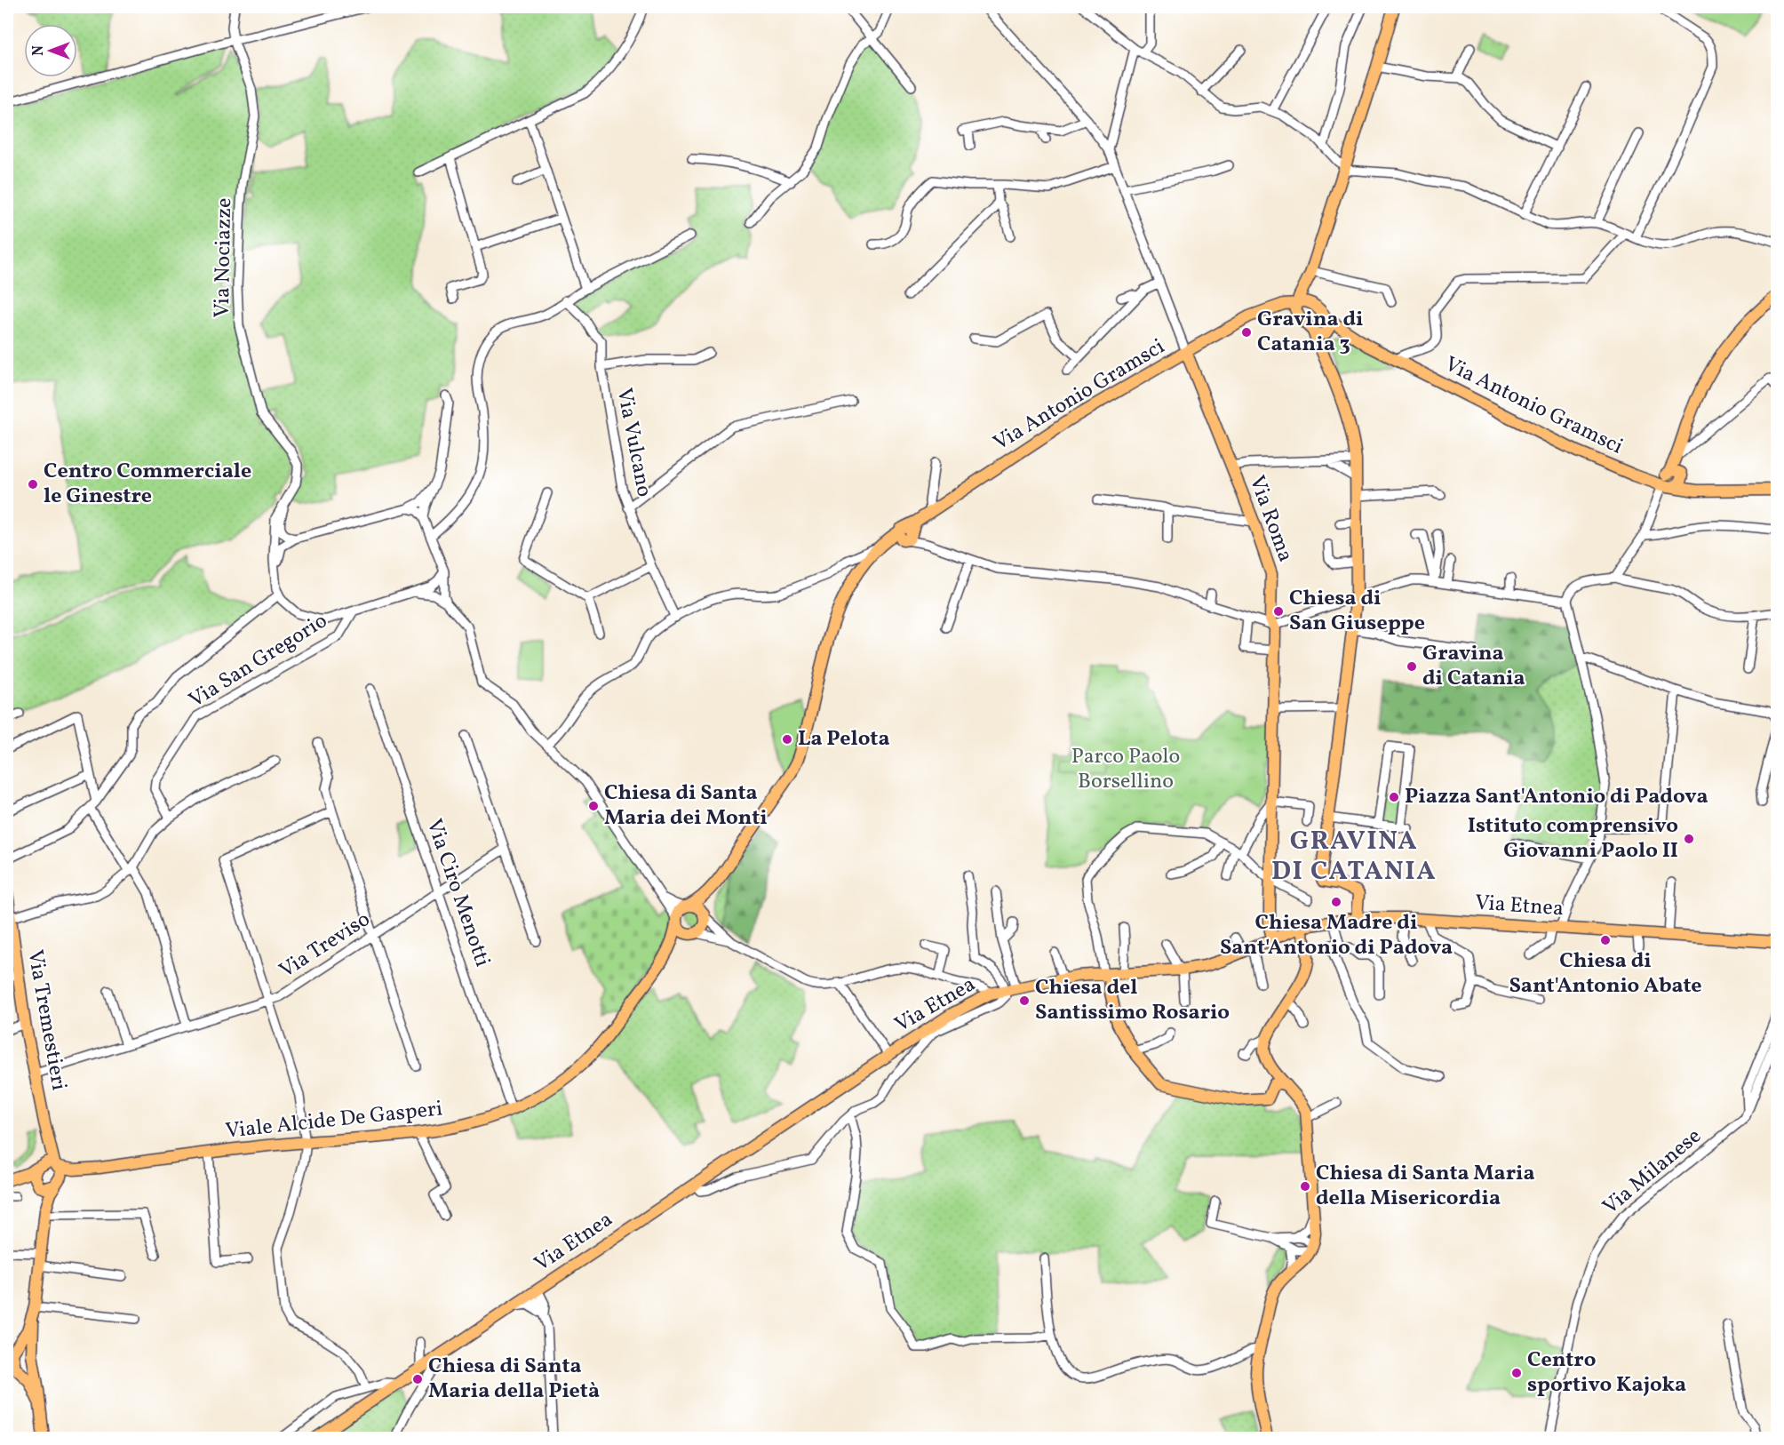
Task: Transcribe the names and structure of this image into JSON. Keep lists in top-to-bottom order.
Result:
{
  "streets": {
    "main road": [
      "Via Antonio Gramsci",
      "Via Roma",
      "Via Etnea",
      "Via Tremestieri",
      "Viale Alcide De Gasperi"
    ],
    "street": [
      "Via Nociazze",
      "Via Vulcano",
      "Via San Gregorio",
      "Via Ciro Menotti",
      "Via Treviso",
      "Via Milanese"
    ]
  },
  "crossings": [
    ["Via Antonio Gramsci", "Via Roma"],
    ["Via Roma", "Via Etnea"],
    ["Via Ciro Menotti", "Via Treviso"],
    ["Via Ciro Menotti", "Viale Alcide De Gasperi"],
    ["Via Treviso", "Via Tremestieri"]
  ],
  "districts": ["GRAVINA DI CATANIA"],
  "parks": ["Parco Paolo Borsellino"],
  "places": [
    "Gravina di Catania 3",
    "Centro Commerciale le Ginestre",
    "Chiesa di San Giuseppe",
    "Gravina di Catania",
    "La Pelota",
    "Piazza Sant'Antonio di Padova",
    "Chiesa di Santa Maria dei Monti",
    "Istituto comprensivo Giovanni Paolo II",
    "Chiesa Madre di Sant'Antonio di Padova",
    "Chiesa di Sant'Antonio Abate",
    "Chiesa del Santissimo Rosario",
    "Chiesa di Santa Maria della Misericordia",
    "Centro sportivo Kajoka",
    "Chiesa di Santa Maria della Pietà"
  ],
  "north": "left"
}
